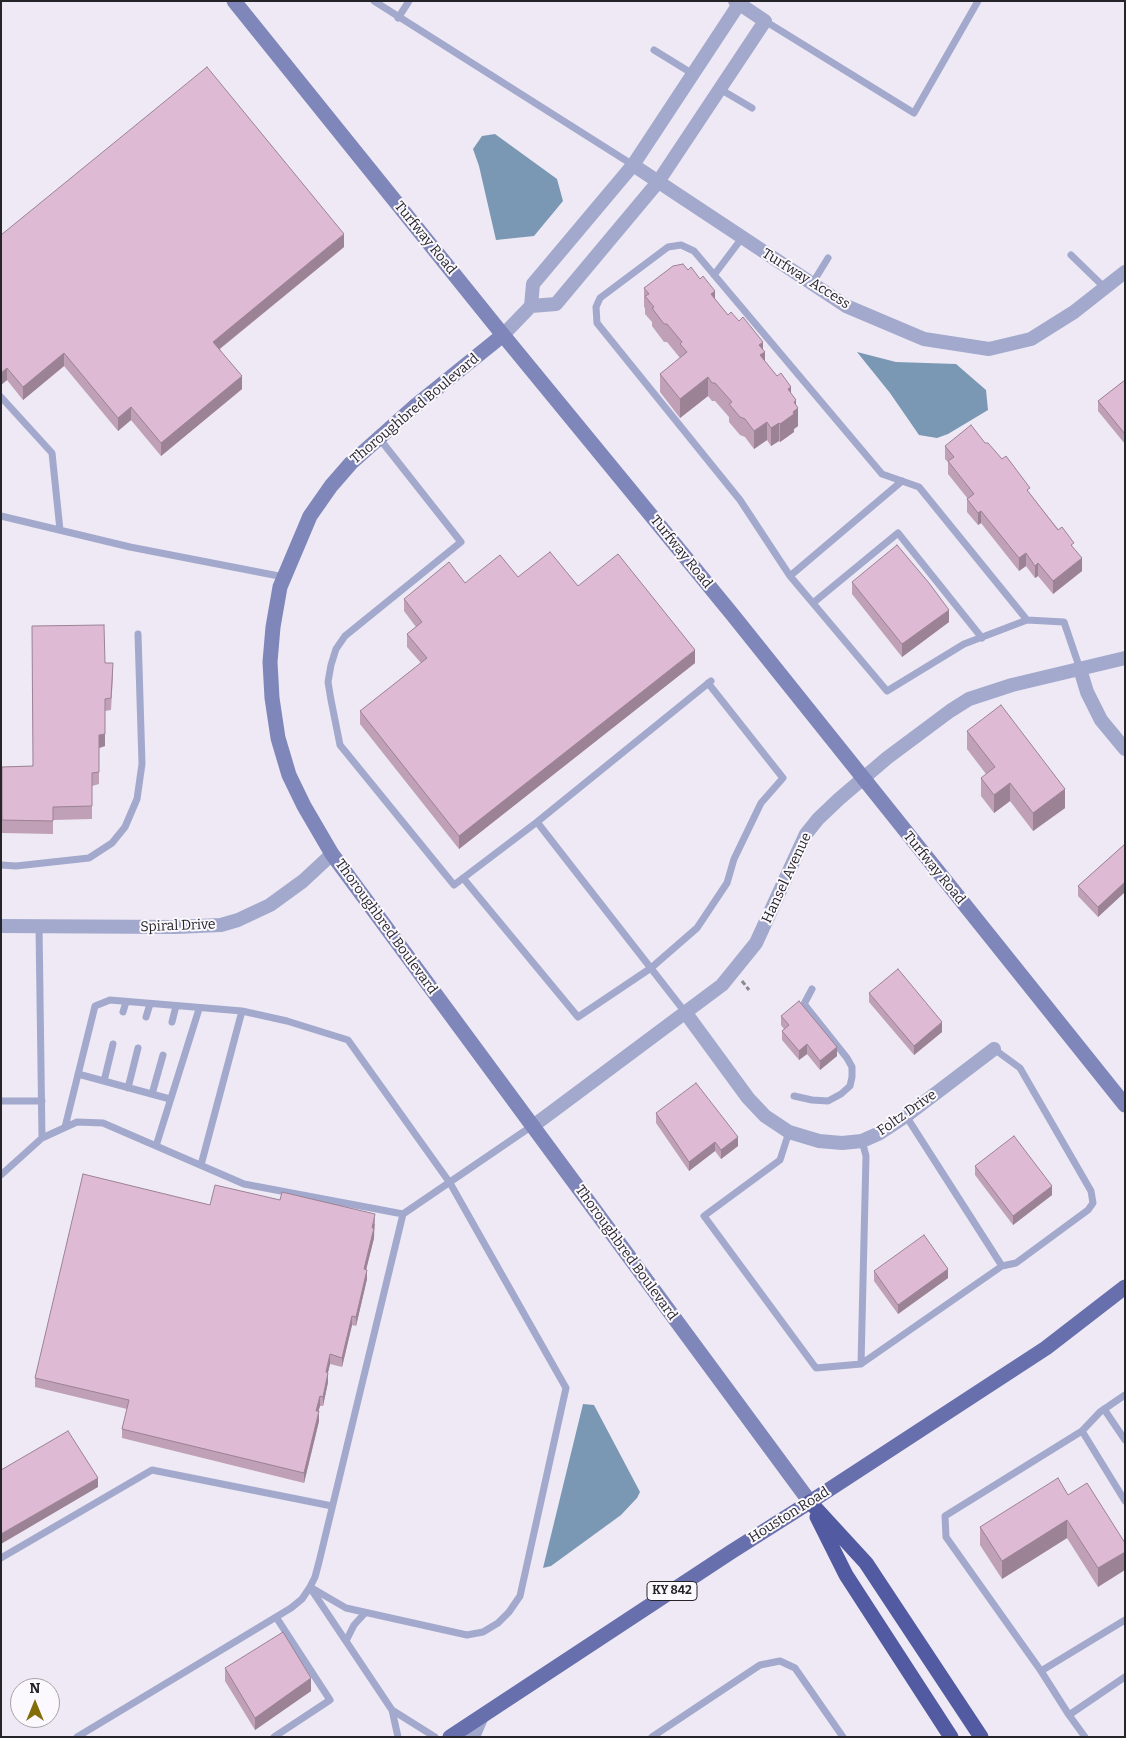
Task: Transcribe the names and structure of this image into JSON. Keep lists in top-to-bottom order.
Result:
{
  "streets": {
    "main road": [
      "Turfway Road",
      "Thoroughbred Boulevard",
      "Houston Road",
      "KY 842"
    ],
    "street": [
      "Turfway Access",
      "Hansel Avenue",
      "Spiral Drive",
      "Foltz Drive"
    ]
  },
  "crossings": [
    ["Turfway Road", "Thoroughbred Boulevard"],
    ["Turfway Road", "Hansel Avenue"],
    ["Thoroughbred Boulevard", "Hansel Avenue"],
    ["Thoroughbred Boulevard", "Spiral Drive"],
    ["Thoroughbred Boulevard", "Houston Road"],
    ["Hansel Avenue", "Foltz Drive"]
  ],
  "north": "top"
}
